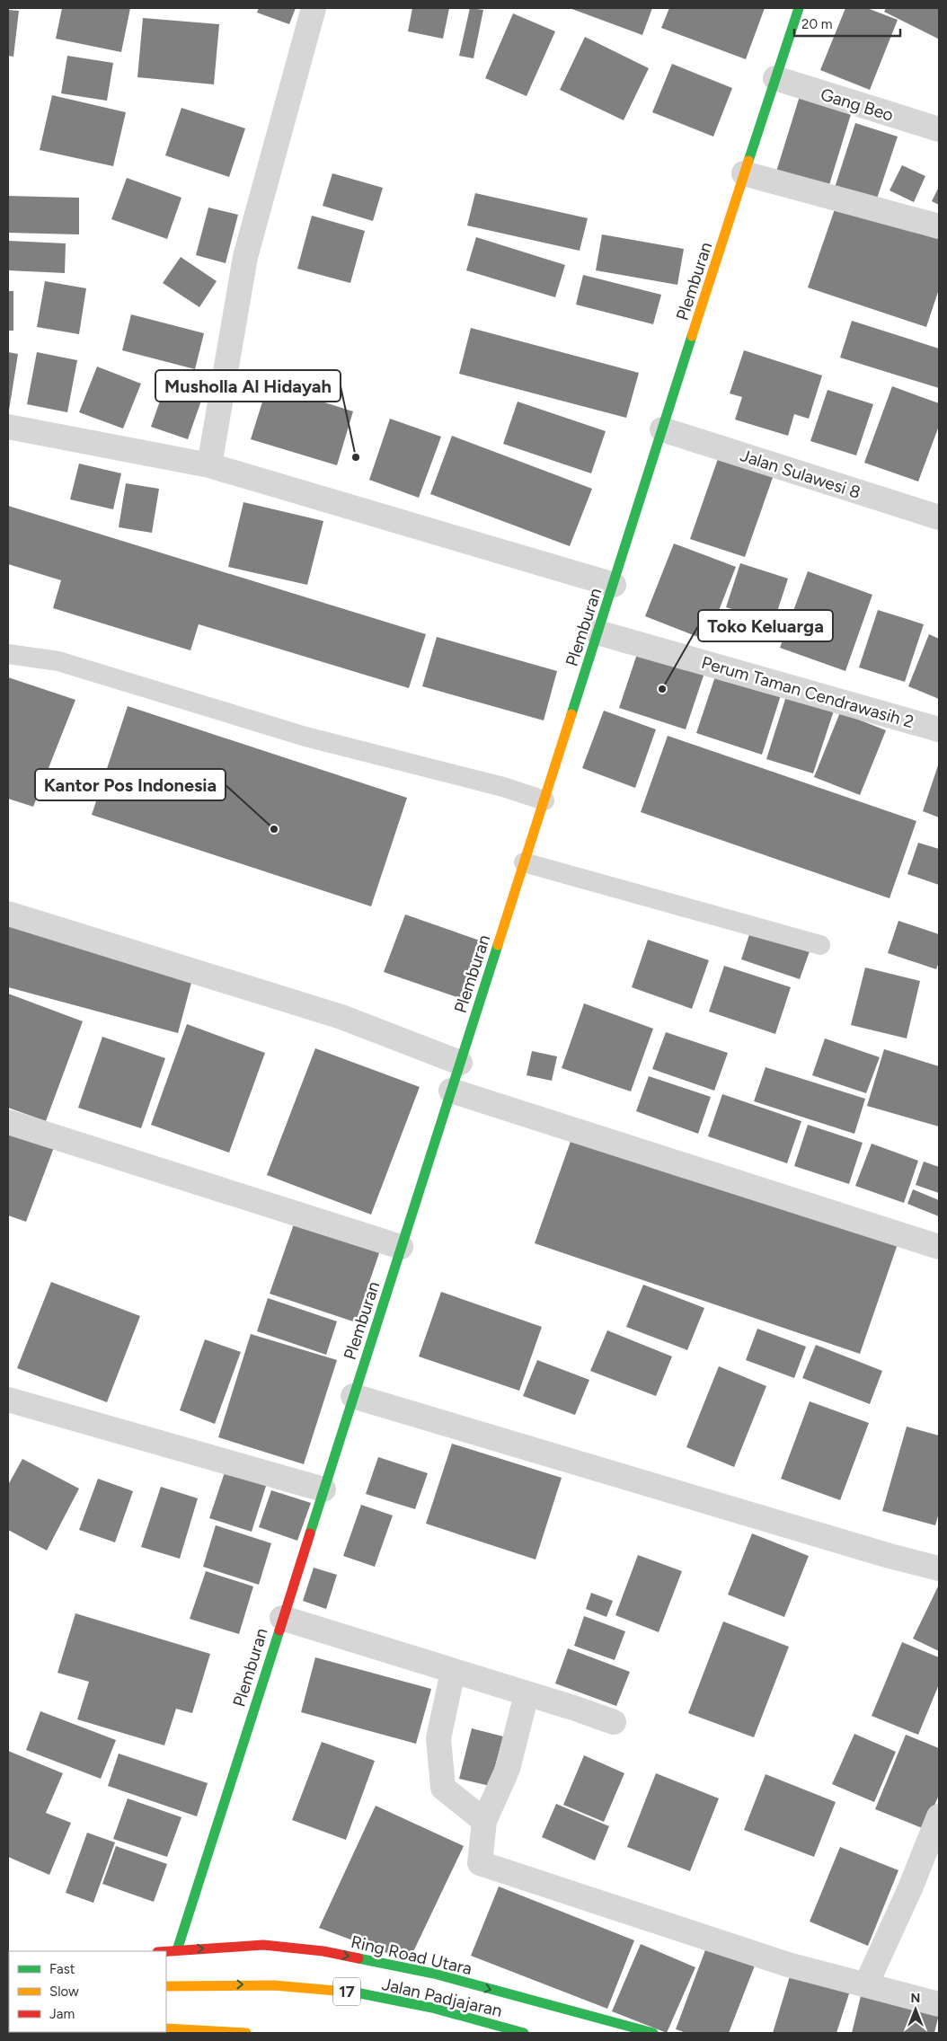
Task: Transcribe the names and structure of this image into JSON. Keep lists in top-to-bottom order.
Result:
{
  "streets": {
    "main road": [
      "Plemburan",
      "Ring Road Utara",
      "17",
      "Jalan Padjajaran"
    ],
    "street": ["Gang Beo", "Jalan Sulawesi 8", "Perum Taman Cendrawasih 2"]
  },
  "crossings": [
    ["Gang Beo", "Plemburan"],
    ["Plemburan", "Jalan Sulawesi 8"],
    ["Plemburan", "Perum Taman Cendrawasih 2"],
    ["Plemburan", "Ring Road Utara"]
  ],
  "one_way": ["Ring Road Utara", "Jalan Padjajaran"],
  "places": ["Musholla Al Hidayah", "Toko Keluarga", "Kantor Pos Indonesia"],
  "legend": ["Fast", "Slow", "Jam"],
  "scale_bar": "20 m",
  "north": "top"
}
